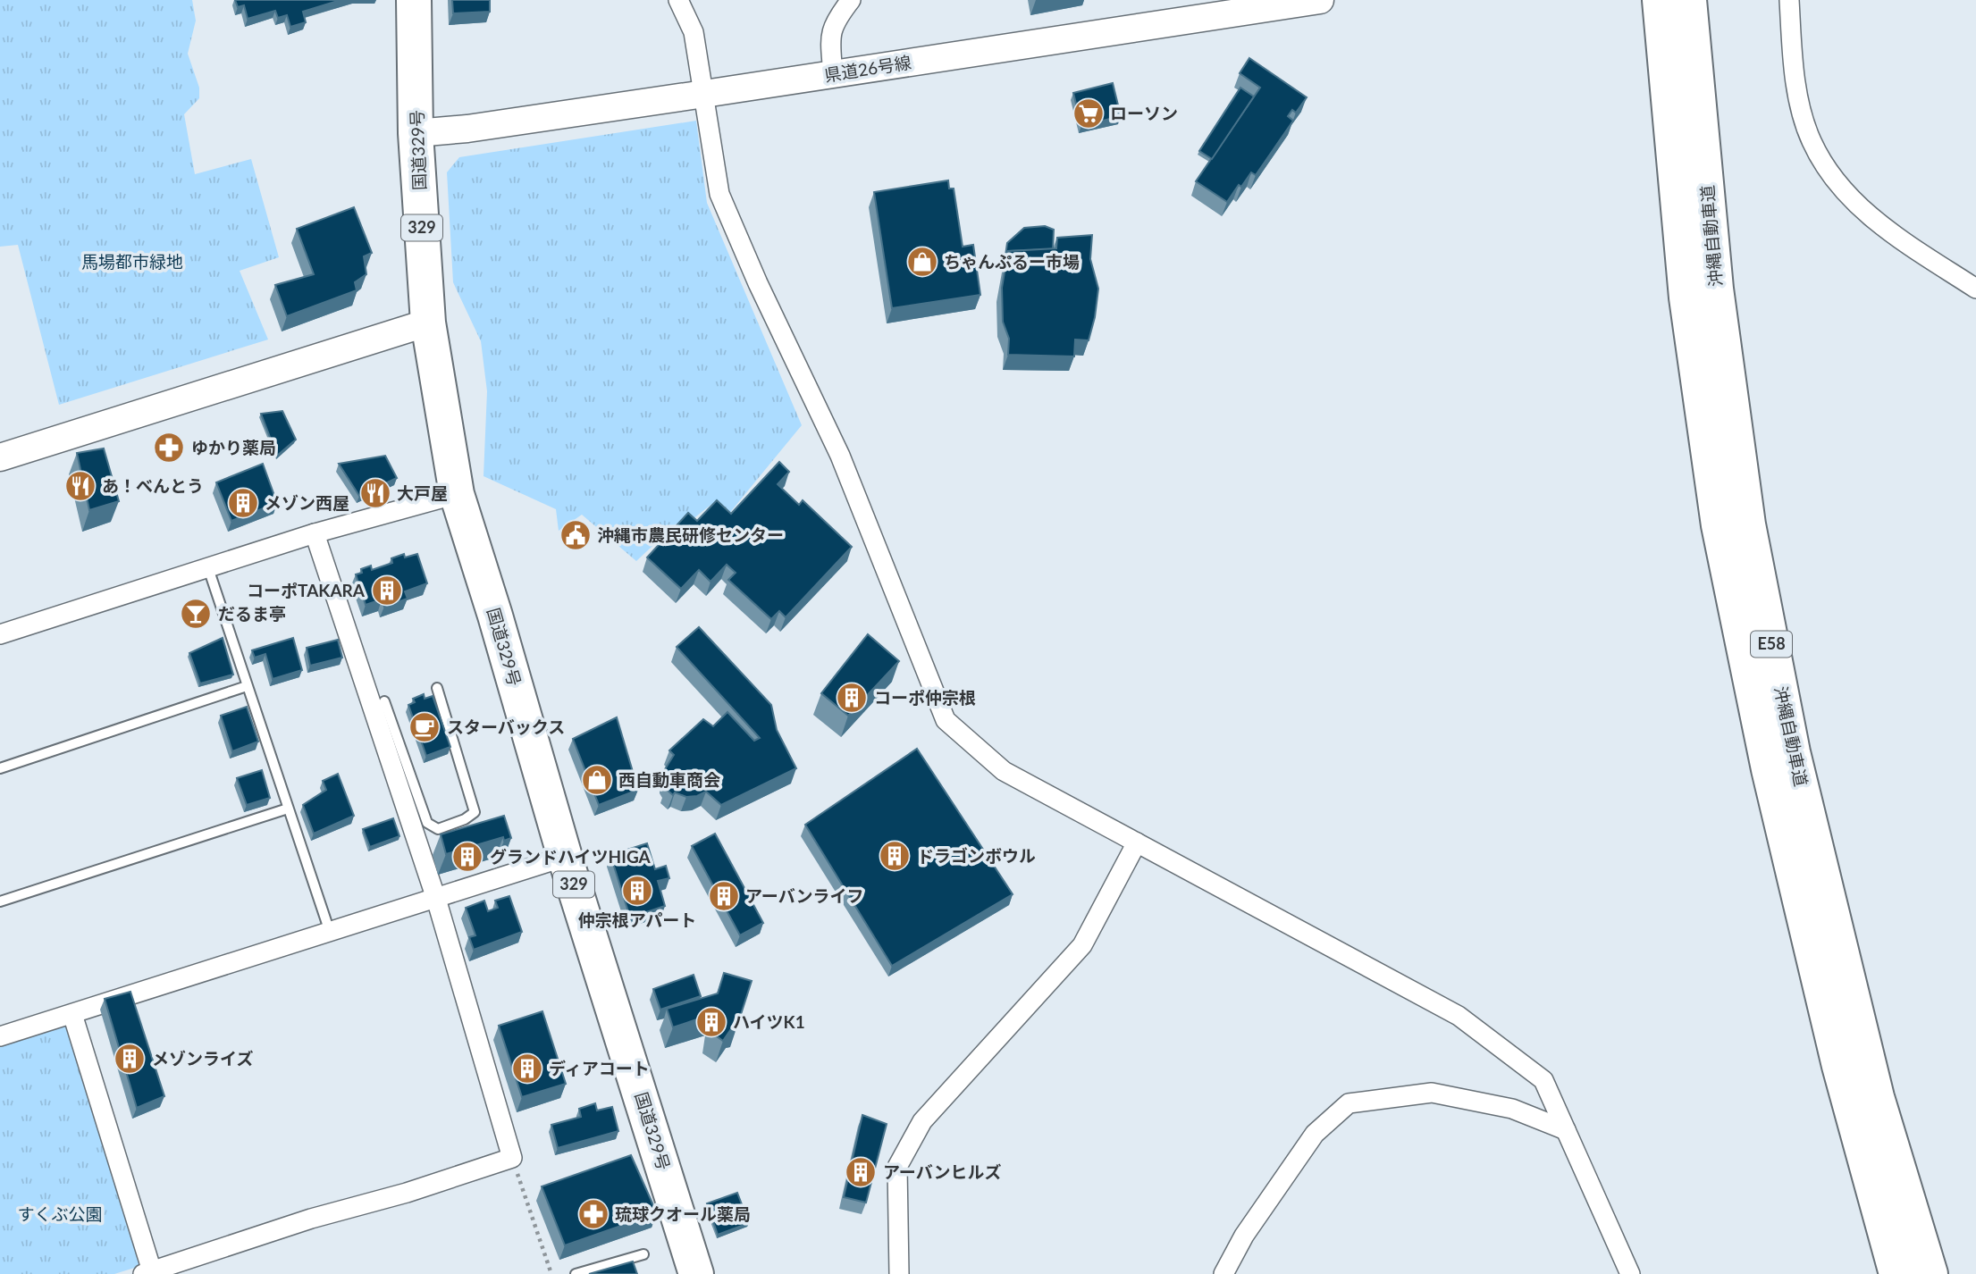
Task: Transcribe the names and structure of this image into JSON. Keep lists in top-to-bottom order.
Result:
{
  "streets": {
    "highway": [
      "国道329号",
      "329",
      "沖縄自動車道",
      "E58"
    ],
    "main road": ["県道26号線"]
  },
  "crossings": [
    ["県道26号線", "国道329号"]
  ],
  "parks": ["馬場都市緑地", "すくぶ公園"],
  "places": {
    "supermarket": ["ローソン"],
    "shop": ["ちゃんぷるー市場", "西自動車商会"],
    "pharmacy": ["ゆかり薬局", "琉球クオール薬局"],
    "restaurant": ["あ！べんとう", "大戸屋"],
    "building": [
      "メゾン西屋",
      "コーポTAKARA",
      "コーポ仲宗根",
      "ドラゴンボウル",
      "グランドハイツHIGA",
      "仲宗根アパート",
      "アーバンライフ",
      "ハイツK1",
      "メゾンライズ",
      "ディアコート",
      "アーバンヒルズ"
    ],
    "public building": ["沖縄市農民研修センター"],
    "bar": ["だるま亭"],
    "cafe": ["スターバックス"]
  }
}
